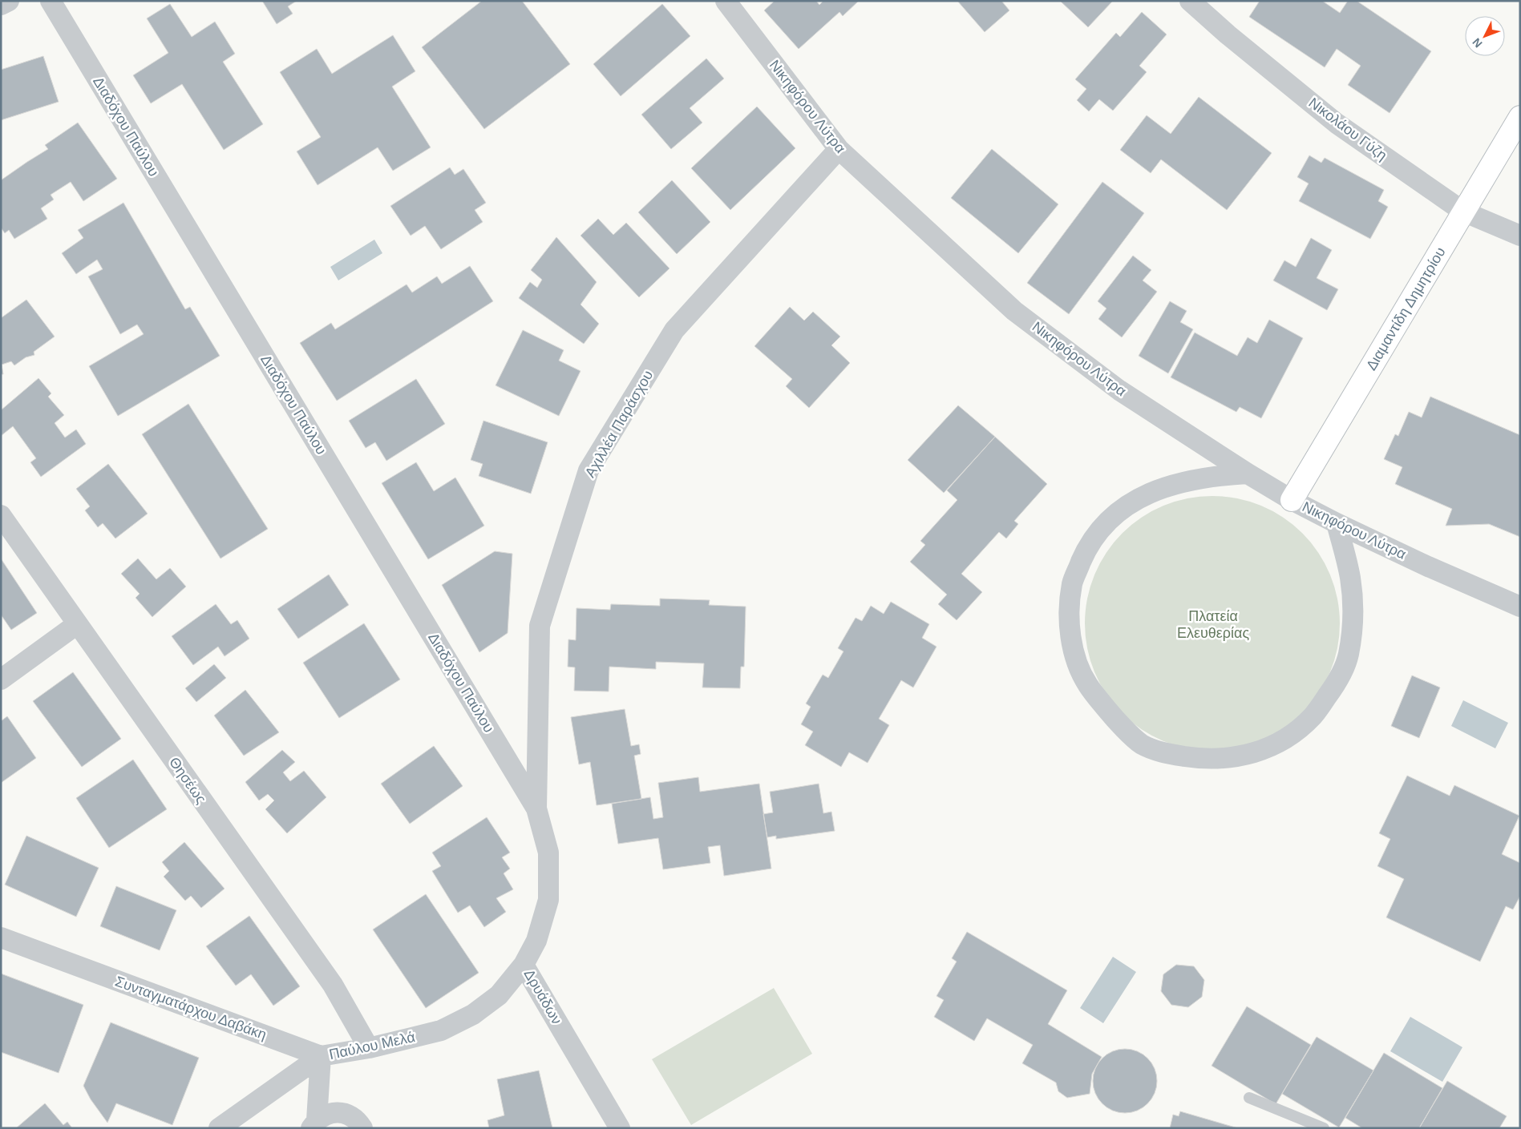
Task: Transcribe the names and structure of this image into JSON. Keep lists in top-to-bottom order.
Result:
{
  "streets": {
    "street": [
      "Νικηφόρου Λύτρα",
      "Διαδόχου Παύλου",
      "Νικολάου Γύζη",
      "Διαμαντίδη Δημητρίου",
      "Αχιλλέα Παράσχου",
      "Θησέως",
      "Δρυάδων",
      "Συνταγματάρχου Δαβάκη",
      "Παύλου Μελά"
    ]
  },
  "crossings": [
    ["Νικηφόρου Λύτρα", "Διαμαντίδη Δημητρίου"],
    ["Νικηφόρου Λύτρα", "Αχιλλέα Παράσχου"],
    ["Διαδόχου Παύλου", "Αχιλλέα Παράσχου"],
    ["Διαδόχου Παύλου", "Δρυάδων"],
    ["Νικολάου Γύζη", "Διαμαντίδη Δημητρίου"],
    ["Αχιλλέα Παράσχου", "Δρυάδων"],
    ["Θησέως", "Παύλου Μελά"],
    ["Δρυάδων", "Παύλου Μελά"],
    ["Συνταγματάρχου Δαβάκη", "Παύλου Μελά"]
  ],
  "parks": ["Πλατεία Ελευθερίας"],
  "north": "bottom left"
}
